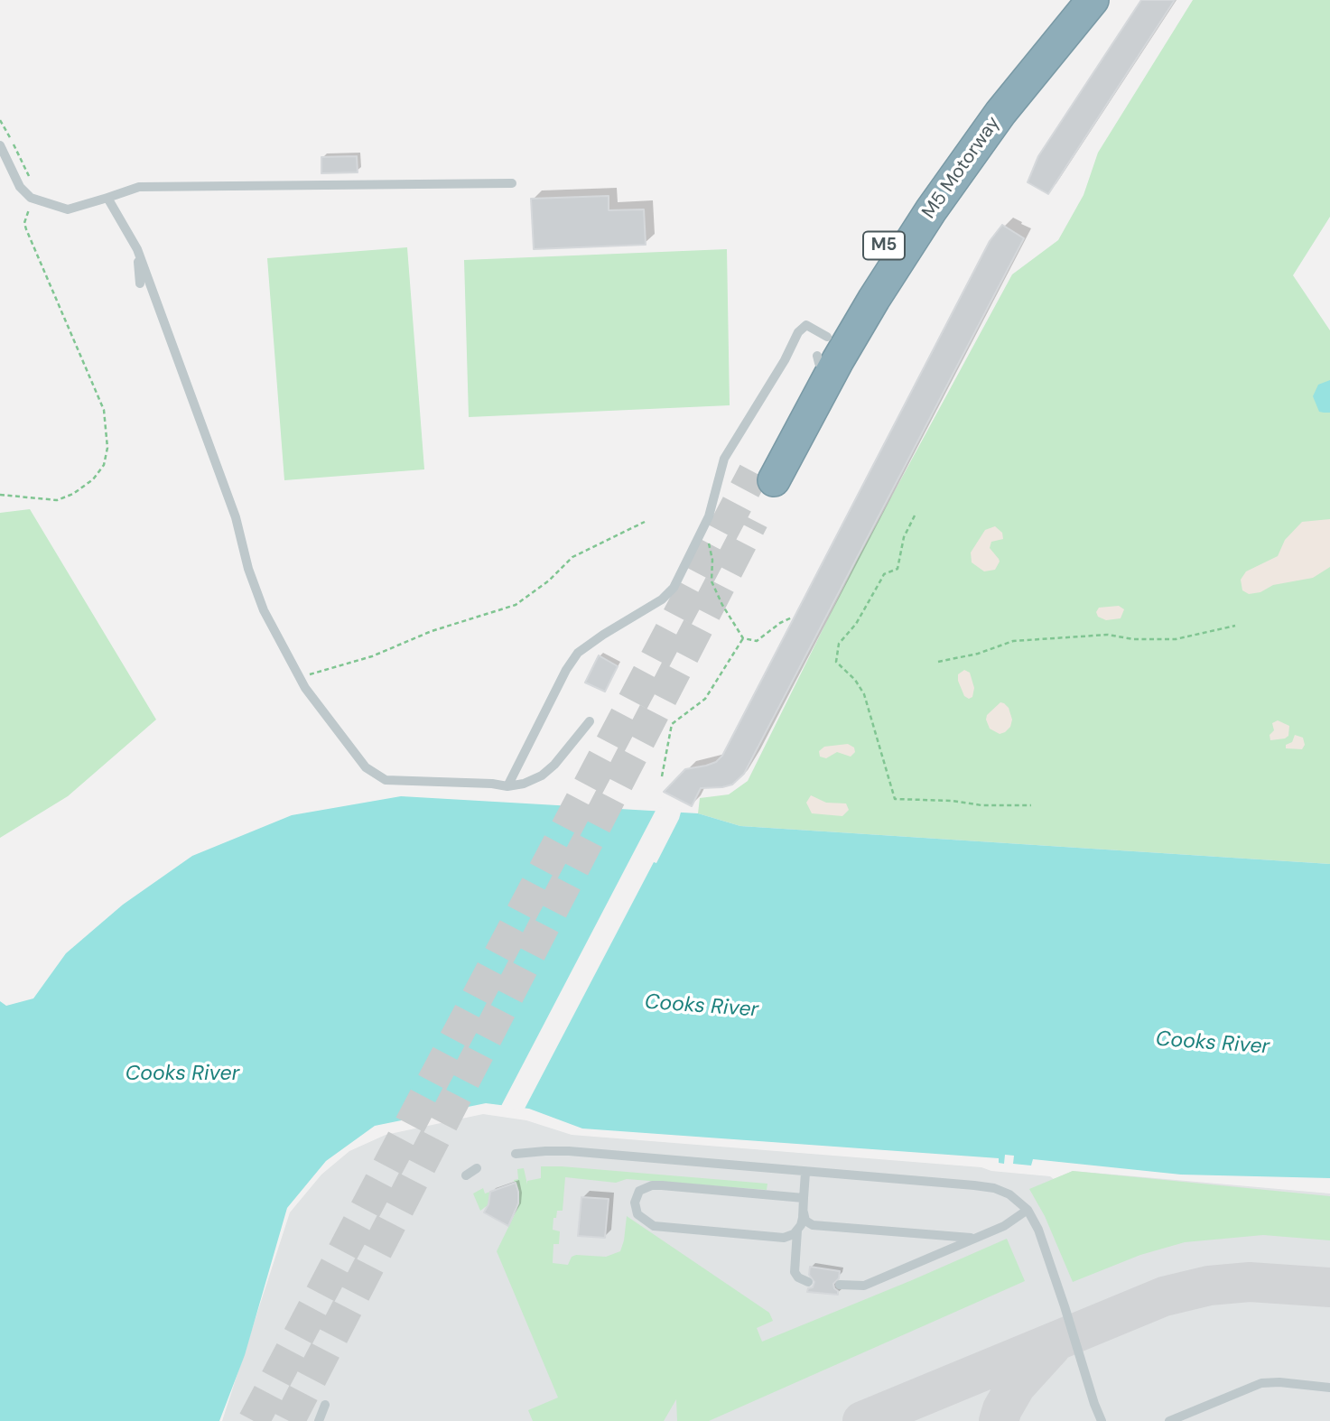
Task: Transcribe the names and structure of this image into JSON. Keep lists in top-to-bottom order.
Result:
{
  "streets": {
    "highway": ["M5 Motorway", "M5"]
  },
  "water": ["Cooks River"]
}
